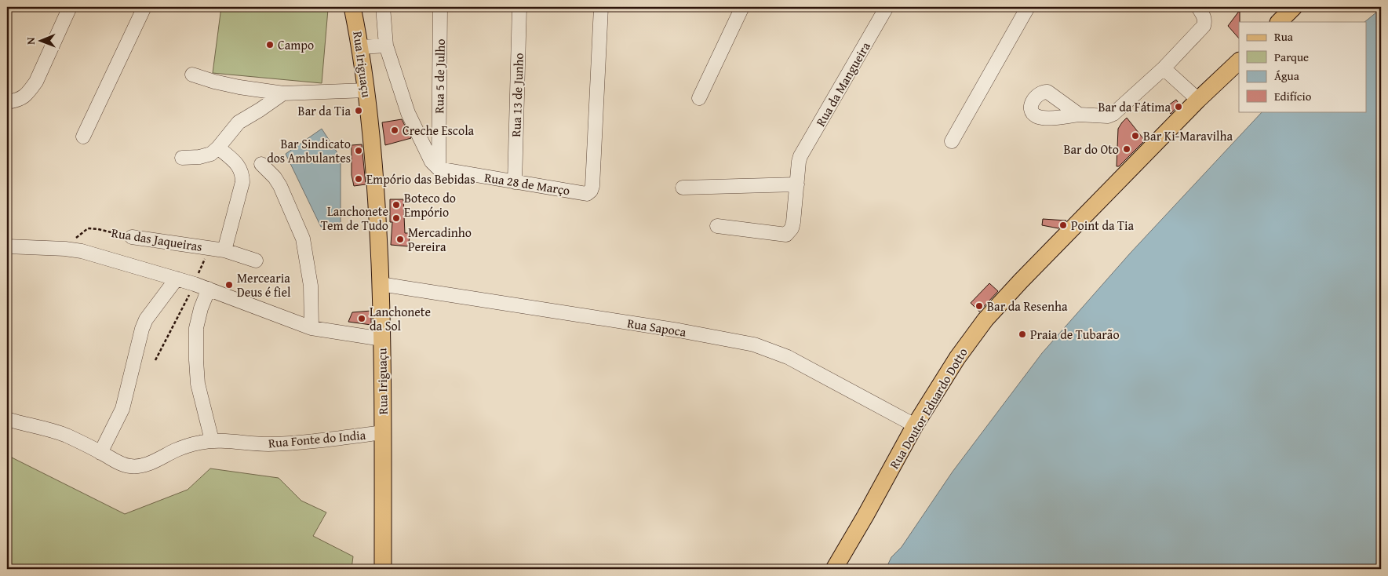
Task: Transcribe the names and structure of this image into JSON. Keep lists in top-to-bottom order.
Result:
{
  "streets": {
    "main road": ["Rua Iriguaçu", "Rua Doutor Eduardo Dotto"],
    "street": [
      "Rua 5 de Julho",
      "Rua da Mangueira",
      "Rua 13 de Junho",
      "Rua 28 de Março",
      "Rua das Jaqueiras",
      "Rua Sapoca",
      "Rua Fonte do India"
    ]
  },
  "crossings": [
    ["Rua Iriguaçu", "Rua Sapoca"],
    ["Rua Iriguaçu", "Rua Fonte do India"],
    ["Rua 5 de Julho", "Rua 28 de Março"],
    ["Rua 13 de Junho", "Rua 28 de Março"],
    ["Rua Sapoca", "Rua Doutor Eduardo Dotto"]
  ],
  "places": [
    "Campo",
    "Bar da Fátima",
    "Bar da Tia",
    "Creche Escola",
    "Bar Ki-Maravilha",
    "Bar do Oto",
    "Bar Sindicato dos Ambulantes",
    "Empório das Bebidas",
    "Boteco do Empório",
    "Lanchonete Tem de Tudo",
    "Point da Tia",
    "Mercadinho Pereira",
    "Mercearia Deus é fiel",
    "Bar da Resenha",
    "Lanchonete da Sol",
    "Praia de Tubarão"
  ],
  "legend": [
    "Rua",
    "Parque",
    "Água",
    "Edifício"
  ],
  "north": "left"
}
